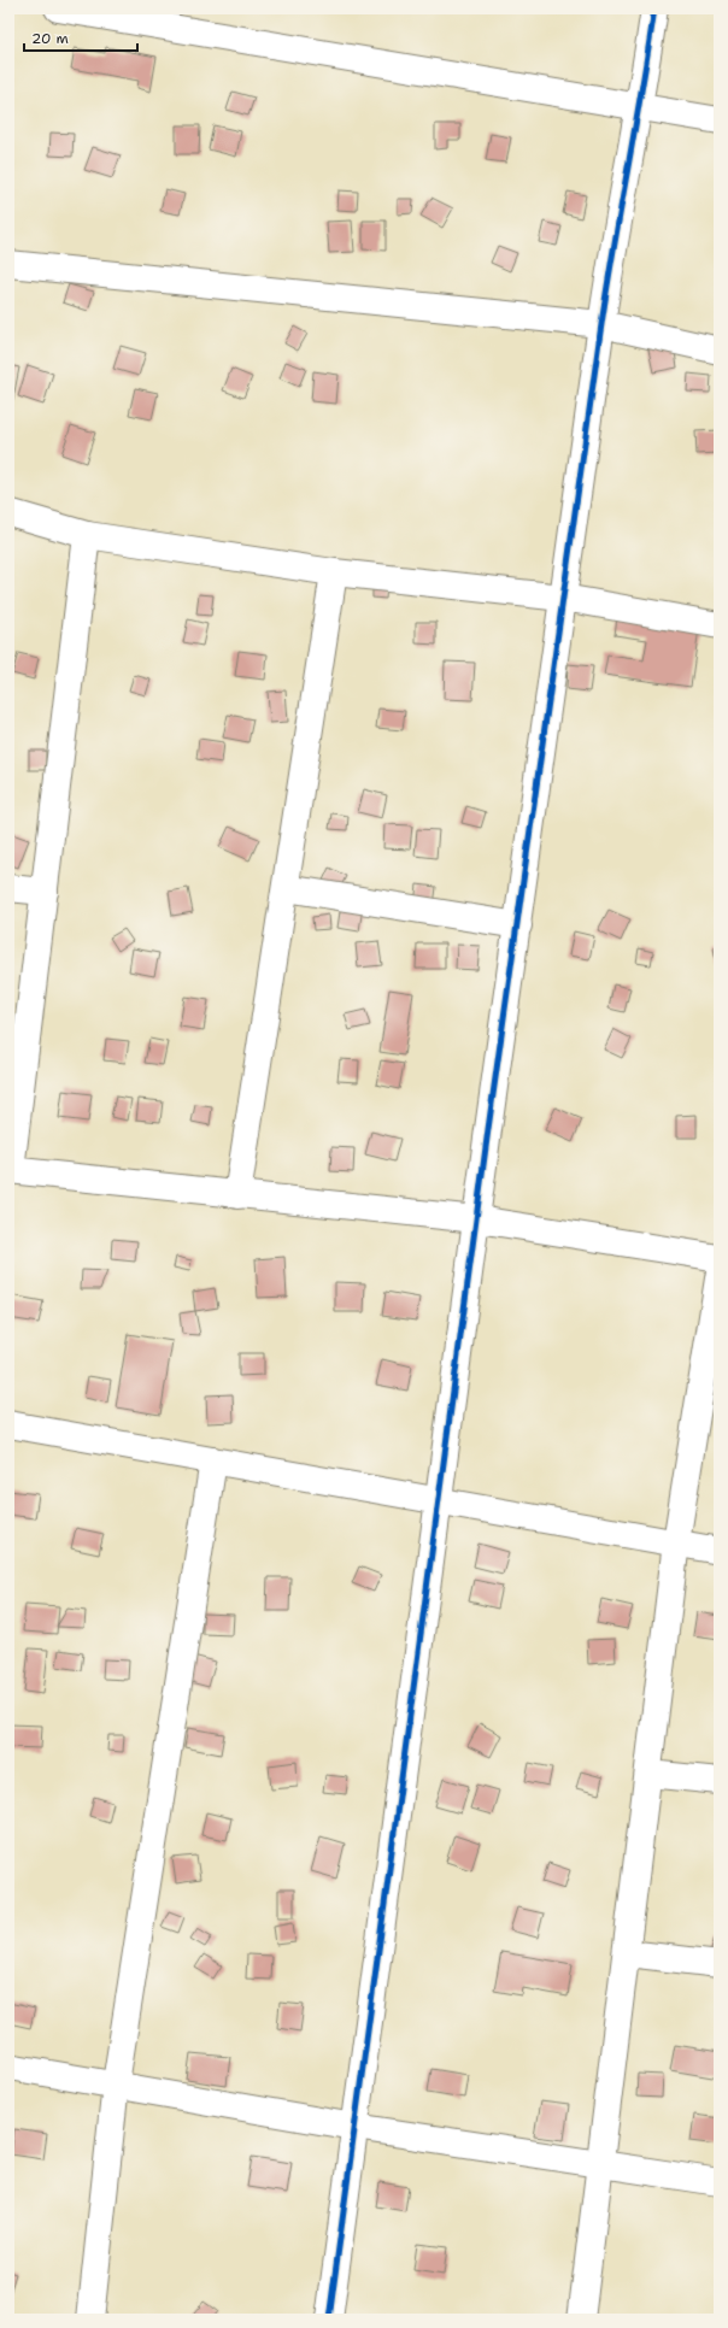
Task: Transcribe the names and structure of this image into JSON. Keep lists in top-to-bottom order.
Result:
{
  "scale_bar": "20 m"
}
